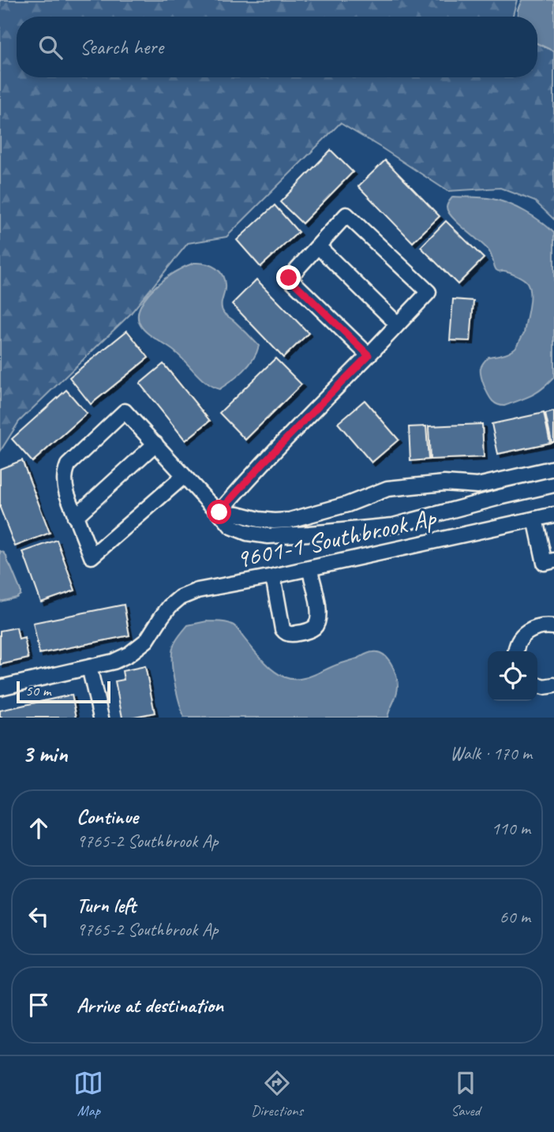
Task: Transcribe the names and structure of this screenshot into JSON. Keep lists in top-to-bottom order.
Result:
{
  "streets": {
    "street": ["9601-1 Southbrook Ap"]
  },
  "scale_bar": "50 m",
  "page": {
    "search": "Search here",
    "scale": "50 m",
    "heading": ["3 min", "Walk · 170 m"],
    "list": [
      ["Continue", "9765-2 Southbrook Ap", "110 m"],
      ["Turn left", "9765-2 Southbrook Ap", "60 m"],
      "Arrive at destination"
    ],
    "nav": ["Map", "Directions", "Saved"]
  }
}
